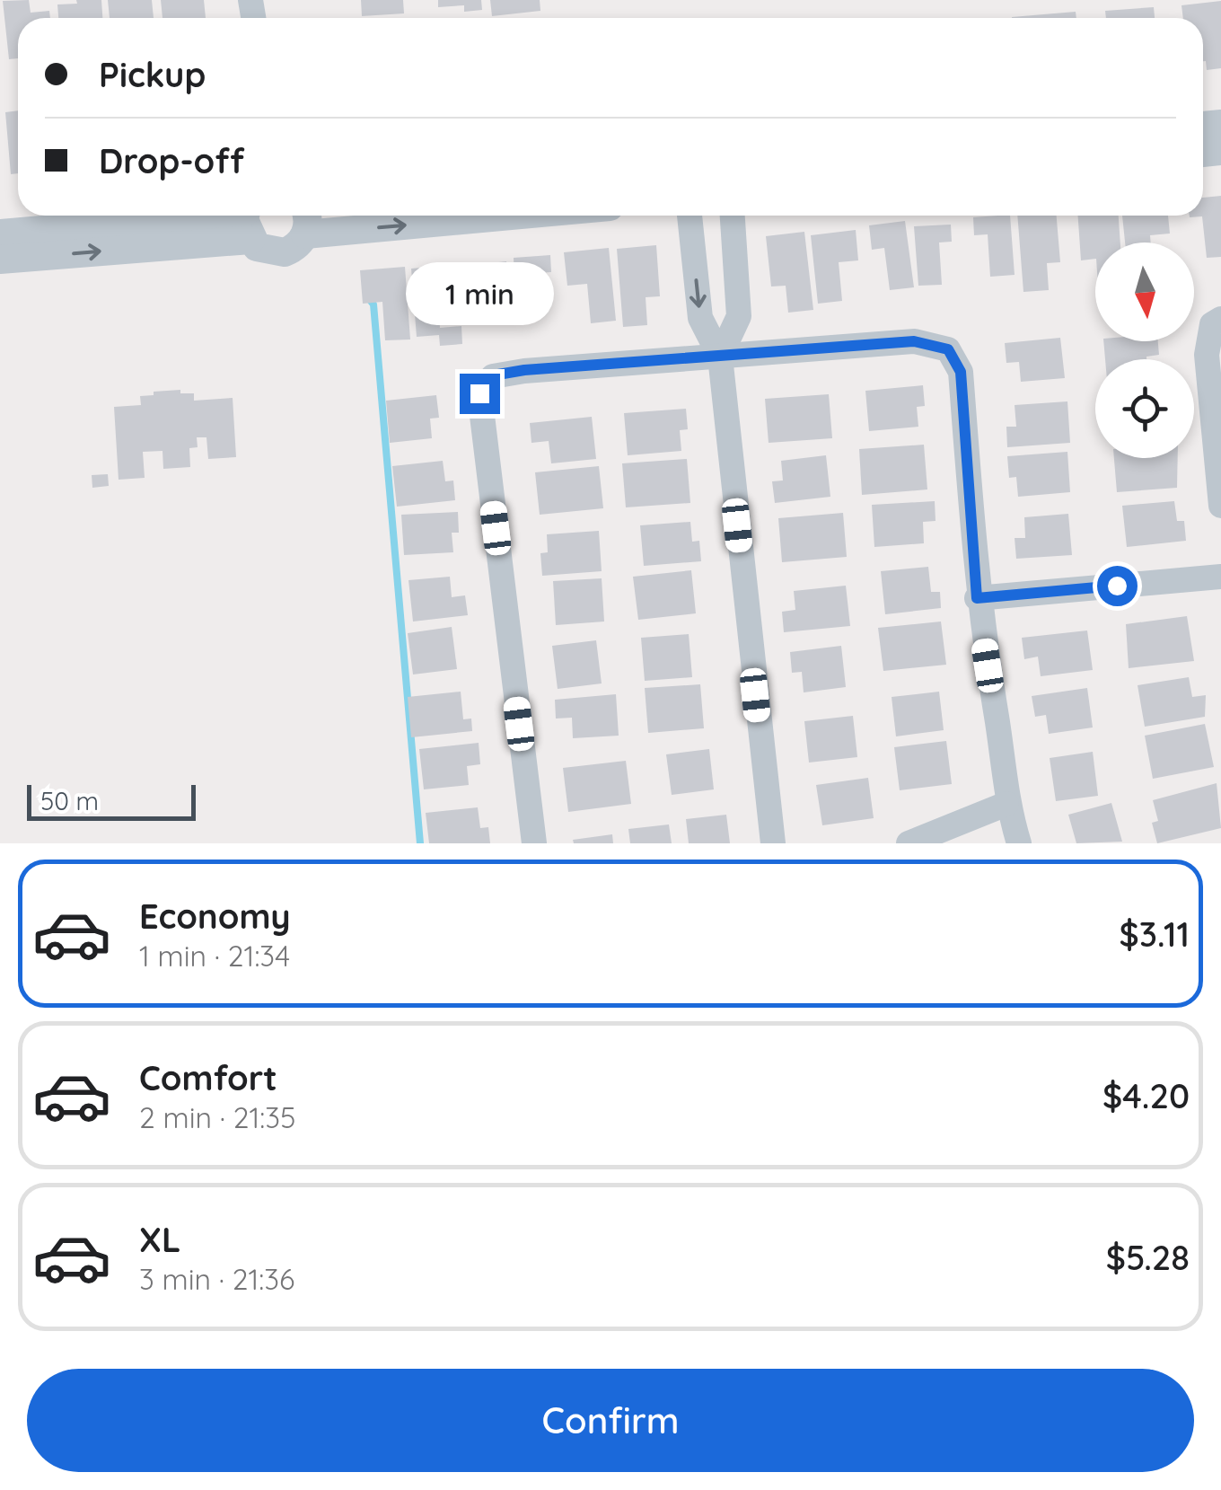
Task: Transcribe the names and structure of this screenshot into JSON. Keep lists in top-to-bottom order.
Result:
{
  "scale_bar": "50 m",
  "north": "bottom",
  "page": {
    "banner": ["Pickup", "Drop-off"],
    "bubble": "1 min",
    "scale": "50 m",
    "list": [
      {
        "name": "Economy",
        "note": "1 min · 21:34",
        "value": "$3.11"
      },
      {
        "name": "Comfort",
        "note": "2 min · 21:35",
        "value": "$4.20"
      },
      {
        "name": "XL",
        "note": "3 min · 21:36",
        "value": "$5.28"
      }
    ],
    "buttons": "Confirm"
  }
}
